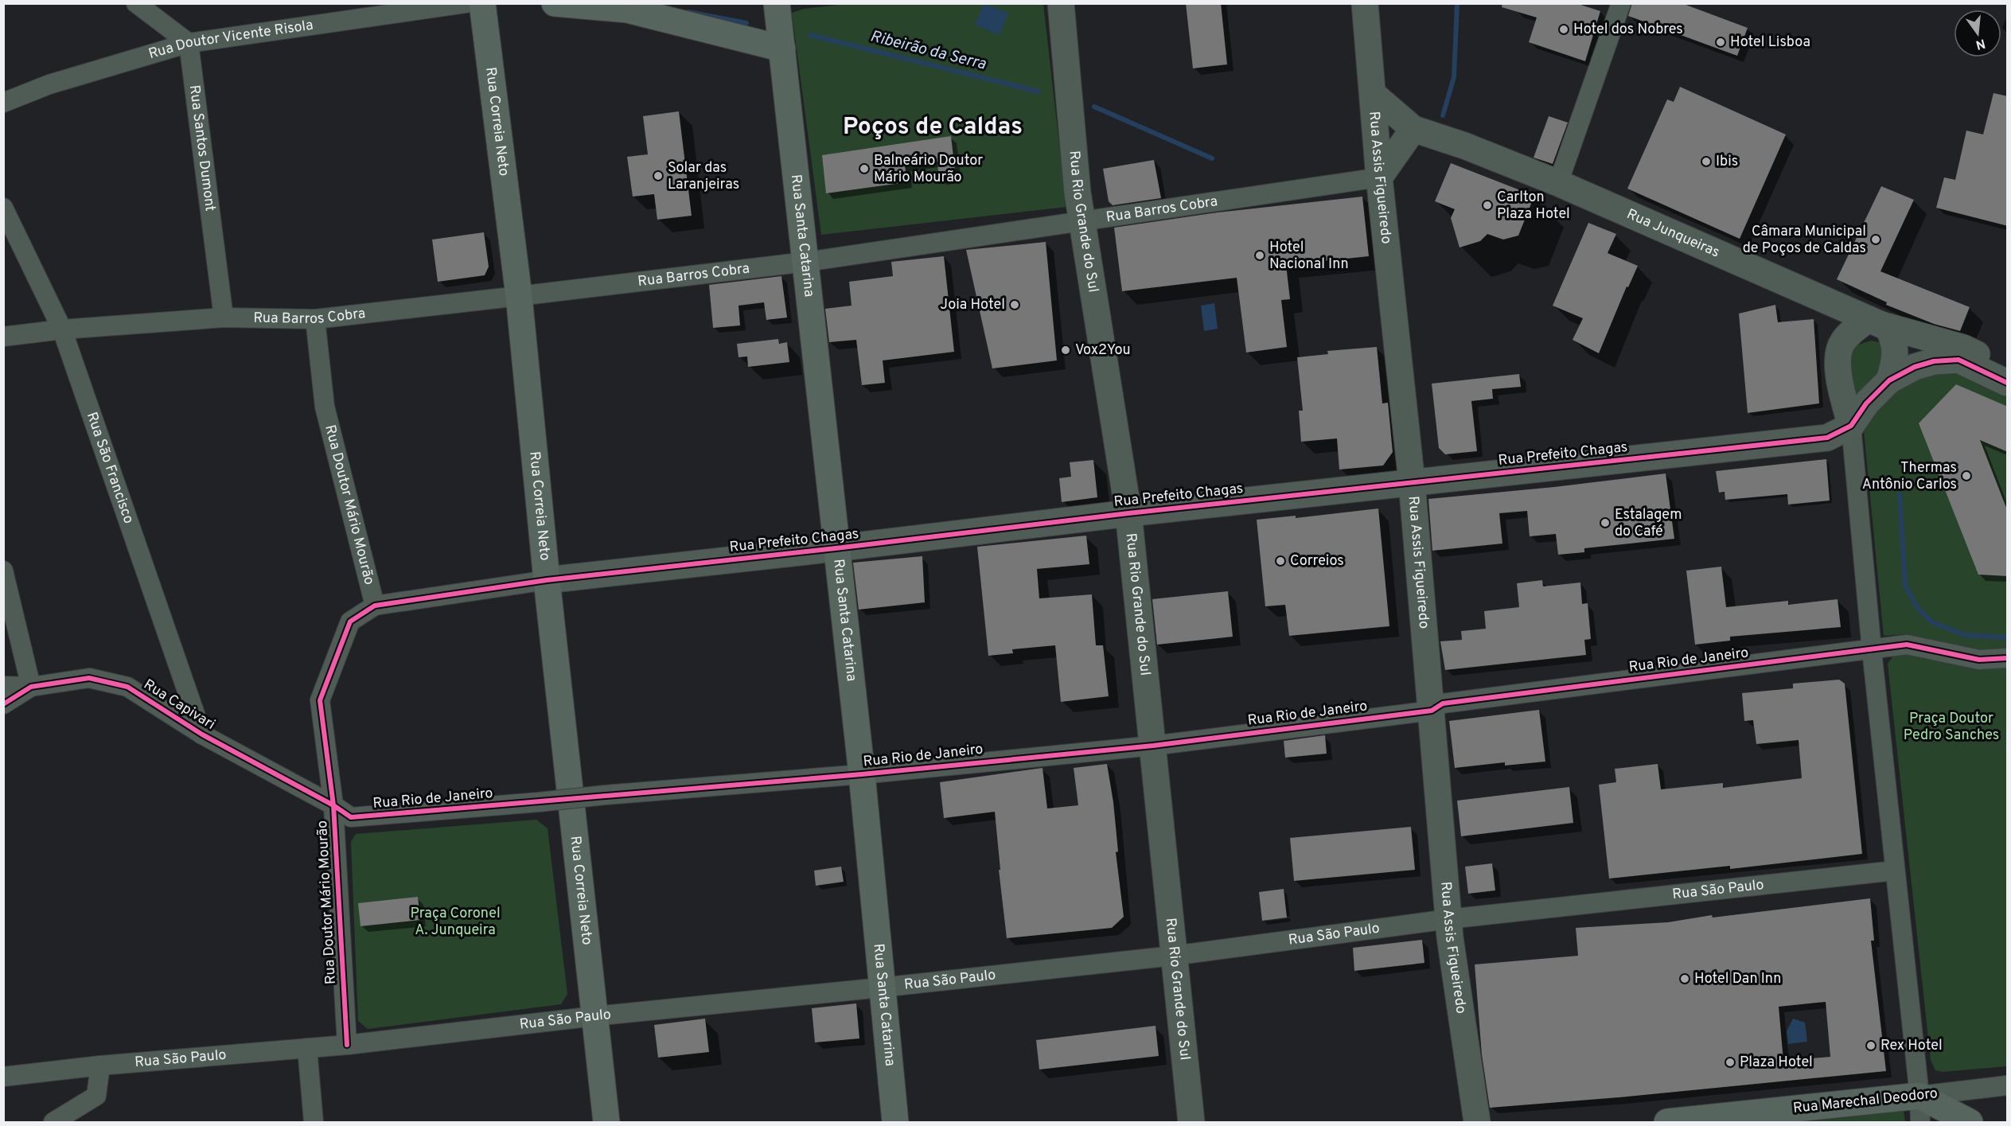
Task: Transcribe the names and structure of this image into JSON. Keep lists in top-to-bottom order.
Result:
{
  "streets": {
    "main road": ["Rua Correia Neto", "Rua Santa Catarina", "Rua Marechal Deodoro"],
    "street": [
      "Rua Doutor Vicente Risola",
      "Rua Santos Dumont",
      "Rua Assis Figueiredo",
      "Rua Barros Cobra",
      "Rua Rio Grande do Sul",
      "Rua Junqueiras",
      "Rua Prefeito Chagas",
      "Rua São Francisco",
      "Rua Doutor Mário Mourão",
      "Rua Rio de Janeiro",
      "Rua Capivari",
      "Rua São Paulo"
    ]
  },
  "crossings": [
    ["Rua Doutor Vicente Risola", "Rua Santos Dumont"],
    ["Rua Correia Neto", "Rua Barros Cobra"],
    ["Rua Correia Neto", "Rua Prefeito Chagas"],
    ["Rua Correia Neto", "Rua São Paulo"],
    ["Rua Santos Dumont", "Rua Barros Cobra"],
    ["Rua Assis Figueiredo", "Rua Barros Cobra"],
    ["Rua Assis Figueiredo", "Rua Junqueiras"],
    ["Rua Assis Figueiredo", "Rua Prefeito Chagas"],
    ["Rua Assis Figueiredo", "Rua Rio de Janeiro"],
    ["Rua Assis Figueiredo", "Rua São Paulo"],
    ["Rua Barros Cobra", "Rua Rio Grande do Sul"],
    ["Rua Barros Cobra", "Rua Santa Catarina"],
    ["Rua Barros Cobra", "Rua São Francisco"],
    ["Rua Barros Cobra", "Rua Doutor Mário Mourão"],
    ["Rua Rio Grande do Sul", "Rua Prefeito Chagas"],
    ["Rua Rio Grande do Sul", "Rua Rio de Janeiro"],
    ["Rua Rio Grande do Sul", "Rua São Paulo"],
    ["Rua Santa Catarina", "Rua Prefeito Chagas"],
    ["Rua Santa Catarina", "Rua Rio de Janeiro"],
    ["Rua Santa Catarina", "Rua São Paulo"],
    ["Rua Prefeito Chagas", "Rua Doutor Mário Mourão"],
    ["Rua São Francisco", "Rua Capivari"],
    ["Rua Doutor Mário Mourão", "Rua Rio de Janeiro"],
    ["Rua Doutor Mário Mourão", "Rua Capivari"],
    ["Rua Doutor Mário Mourão", "Rua São Paulo"],
    ["Rua Rio de Janeiro", "Rua Capivari"]
  ],
  "districts": ["Poços de Caldas"],
  "water": ["Ribeirão da Serra"],
  "parks": ["Praça Doutor Pedro Sanches", "Praça Coronel A. Junqueira"],
  "places": [
    "Hotel dos Nobres",
    "Hotel Lisboa",
    "Ibis",
    "Balneário Doutor Mário Mourão",
    "Solar das Laranjeiras",
    "Carlton Plaza Hotel",
    "Câmara Municipal de Poços de Caldas",
    "Hotel Nacional Inn",
    "Joia Hotel",
    "Vox2You",
    "Thermas Antônio Carlos",
    "Estalagem do Café",
    "Correios",
    "Hotel Dan Inn",
    "Rex Hotel",
    "Plaza Hotel"
  ],
  "north": "bottom"
}
